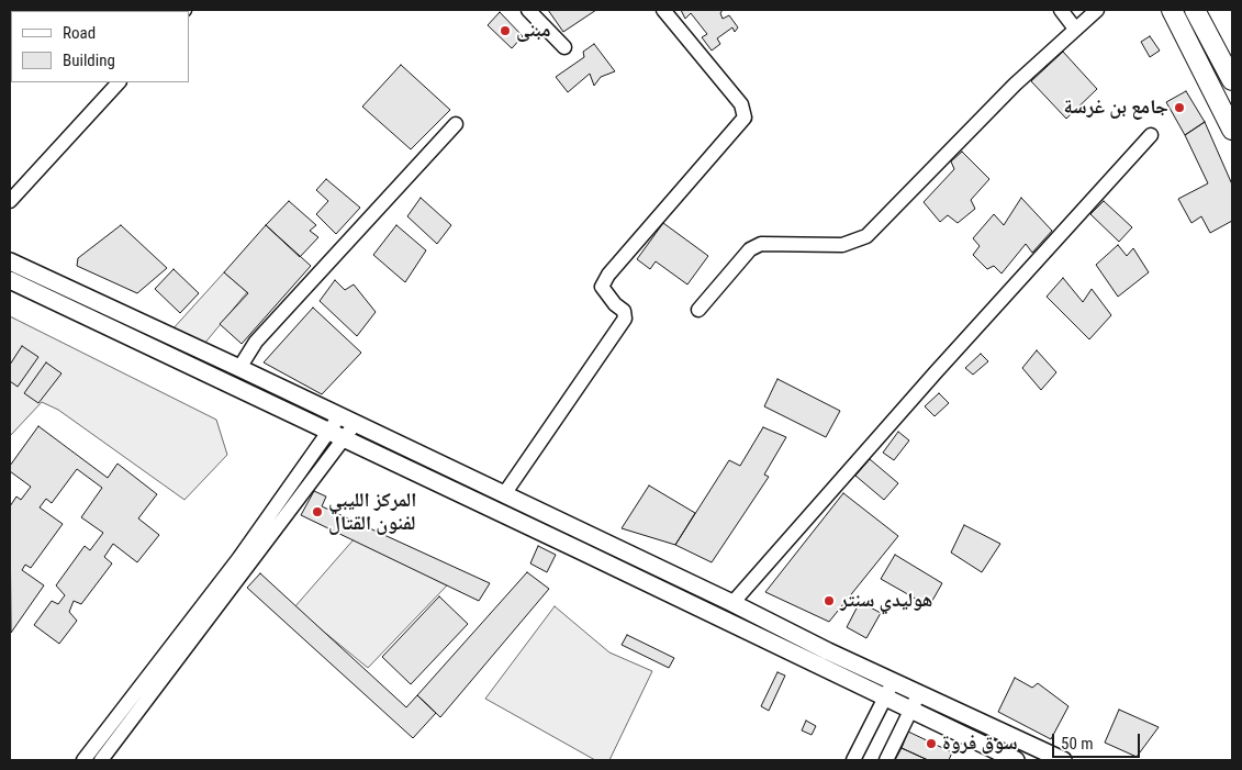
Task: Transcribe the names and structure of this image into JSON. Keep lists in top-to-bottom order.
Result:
{
  "places": [
    "مبنى",
    "جامع بن غرسة",
    "المركز الليبي لفنون القتال",
    "هوليدي سنتر",
    "سوق فروة"
  ],
  "legend": ["Road", "Building"],
  "scale_bar": "50 m"
}
